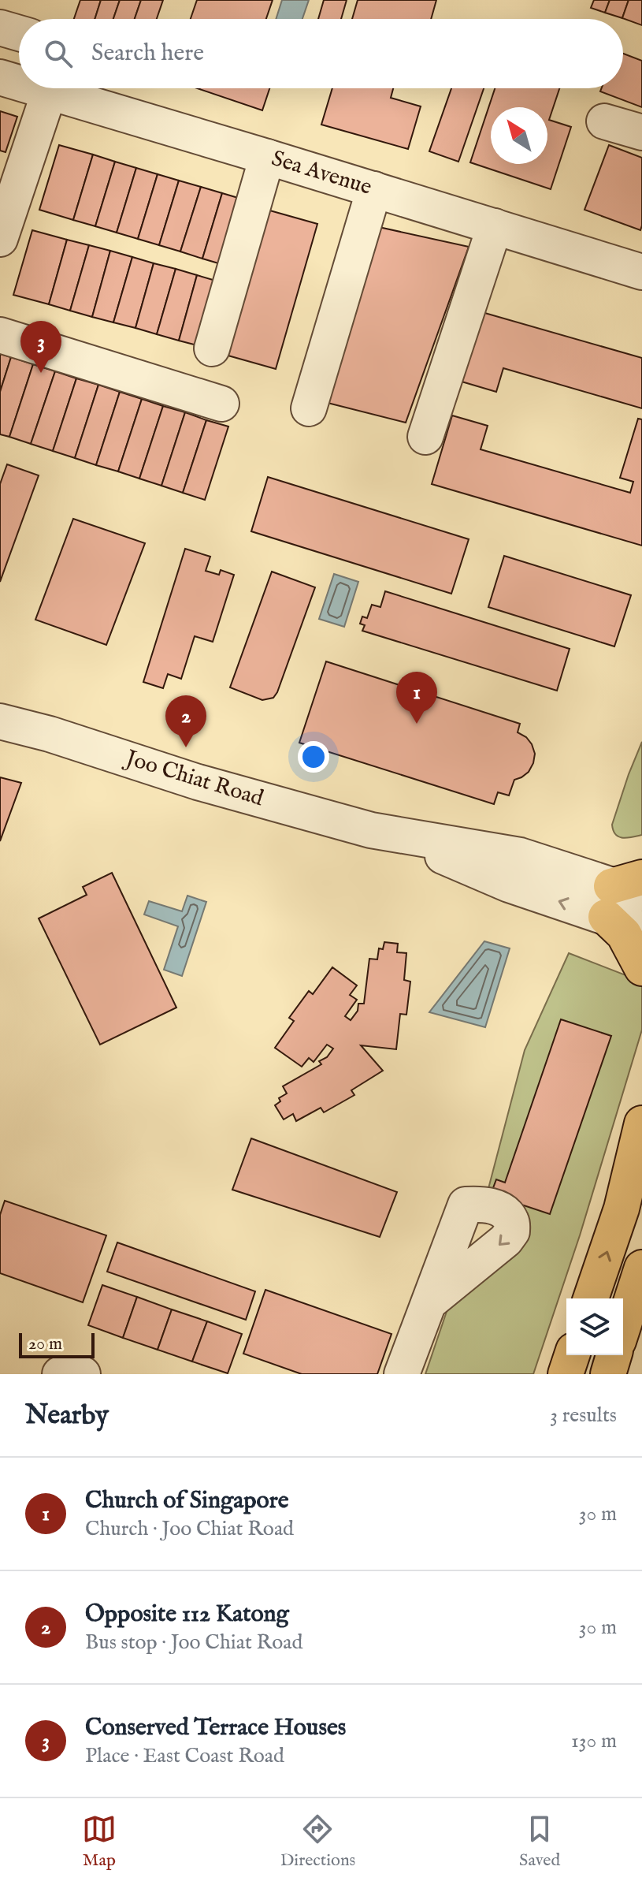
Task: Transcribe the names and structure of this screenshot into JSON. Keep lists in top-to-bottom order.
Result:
{
  "streets": {
    "street": ["Sea Avenue", "Joo Chiat Road"]
  },
  "scale_bar": "20 m",
  "north": "top left",
  "page": {
    "search": "Search here",
    "pins": ["3", "1", "2"],
    "scale": "20 m",
    "heading": ["Nearby", "3 results"],
    "list": [
      {
        "mark": "1",
        "name": "Church of Singapore",
        "note": "Church · Joo Chiat Road",
        "value": "30 m"
      },
      {
        "mark": "2",
        "name": "Opposite 112 Katong",
        "note": "Bus stop · Joo Chiat Road",
        "value": "30 m"
      },
      {
        "mark": "3",
        "name": "Conserved Terrace Houses",
        "note": "Place · East Coast Road",
        "value": "130 m"
      }
    ],
    "nav": ["Map", "Directions", "Saved"]
  }
}
